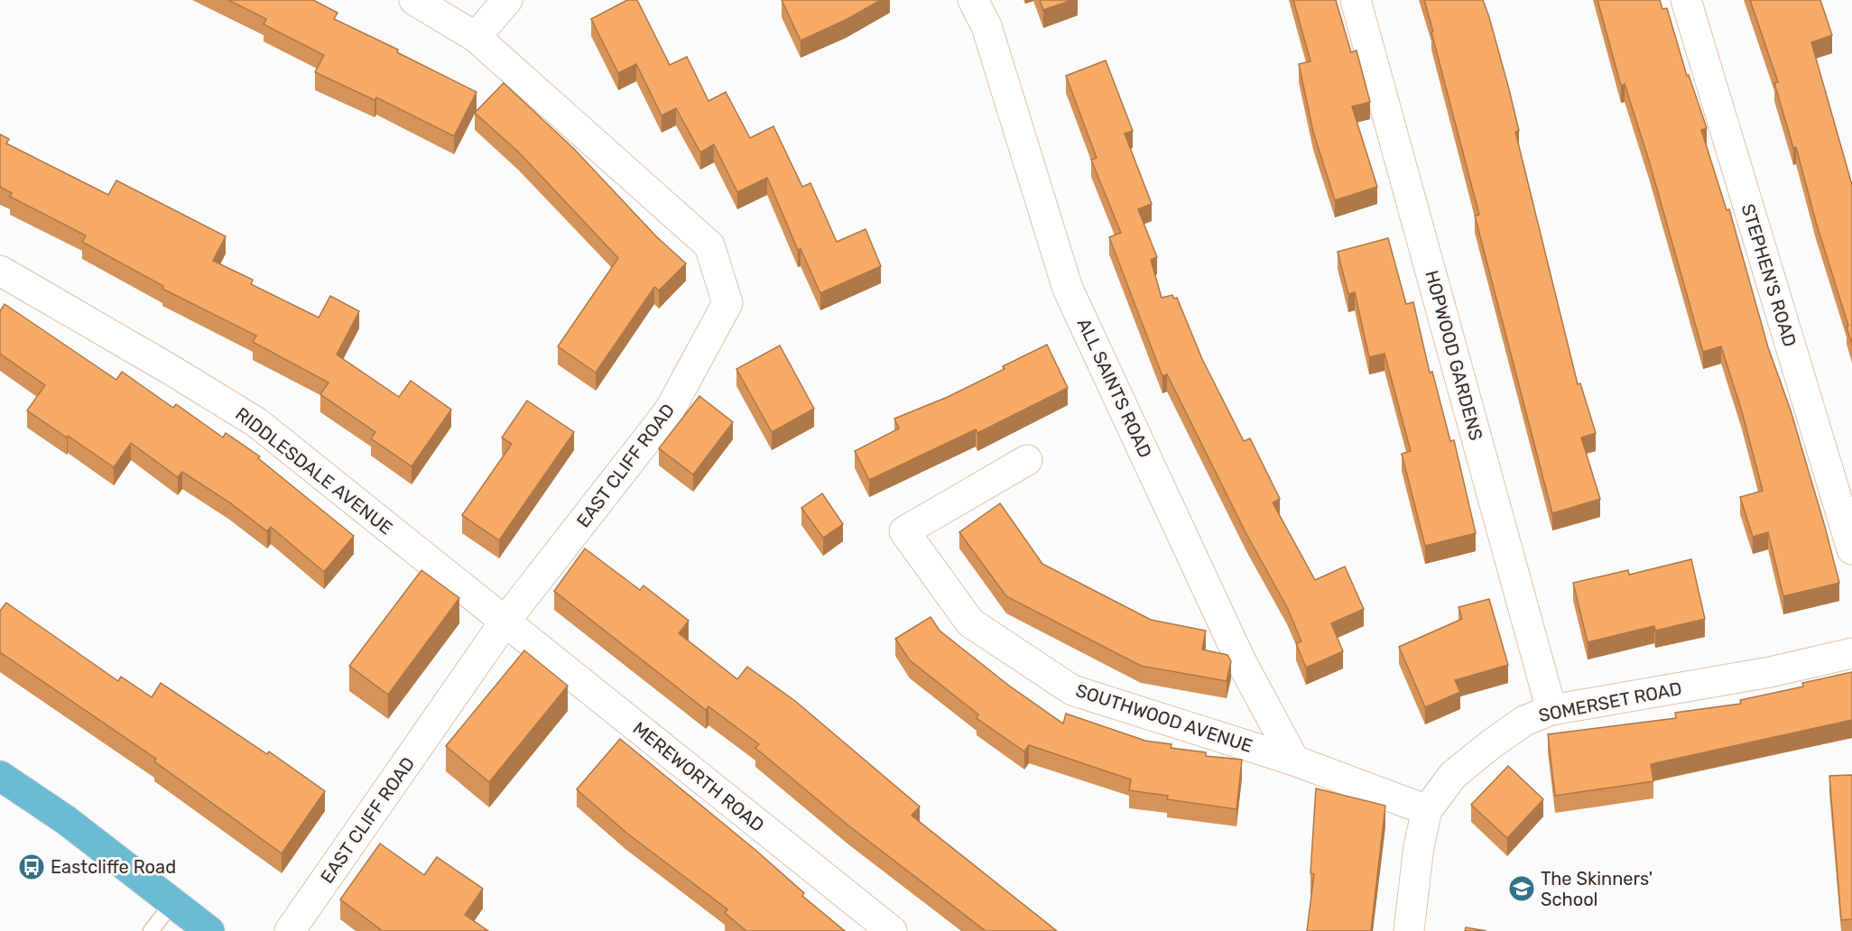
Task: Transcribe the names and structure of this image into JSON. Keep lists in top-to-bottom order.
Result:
{
  "streets": {
    "street": [
      "STEPHEN'S ROAD",
      "HOPWOOD GARDENS",
      "ALL SAINTS ROAD",
      "EAST CLIFF ROAD",
      "RIDDLESDALE AVENUE",
      "SOMERSET ROAD",
      "SOUTHWOOD AVENUE",
      "MEREWORTH ROAD"
    ]
  },
  "crossings": [
    ["HOPWOOD GARDENS", "SOMERSET ROAD"],
    ["ALL SAINTS ROAD", "SOUTHWOOD AVENUE"],
    ["EAST CLIFF ROAD", "RIDDLESDALE AVENUE"],
    ["EAST CLIFF ROAD", "MEREWORTH ROAD"],
    ["RIDDLESDALE AVENUE", "MEREWORTH ROAD"],
    ["SOMERSET ROAD", "SOUTHWOOD AVENUE"]
  ],
  "places": {
    "bus stop": ["Eastcliffe Road"],
    "school or university": ["The Skinners' School"]
  }
}
